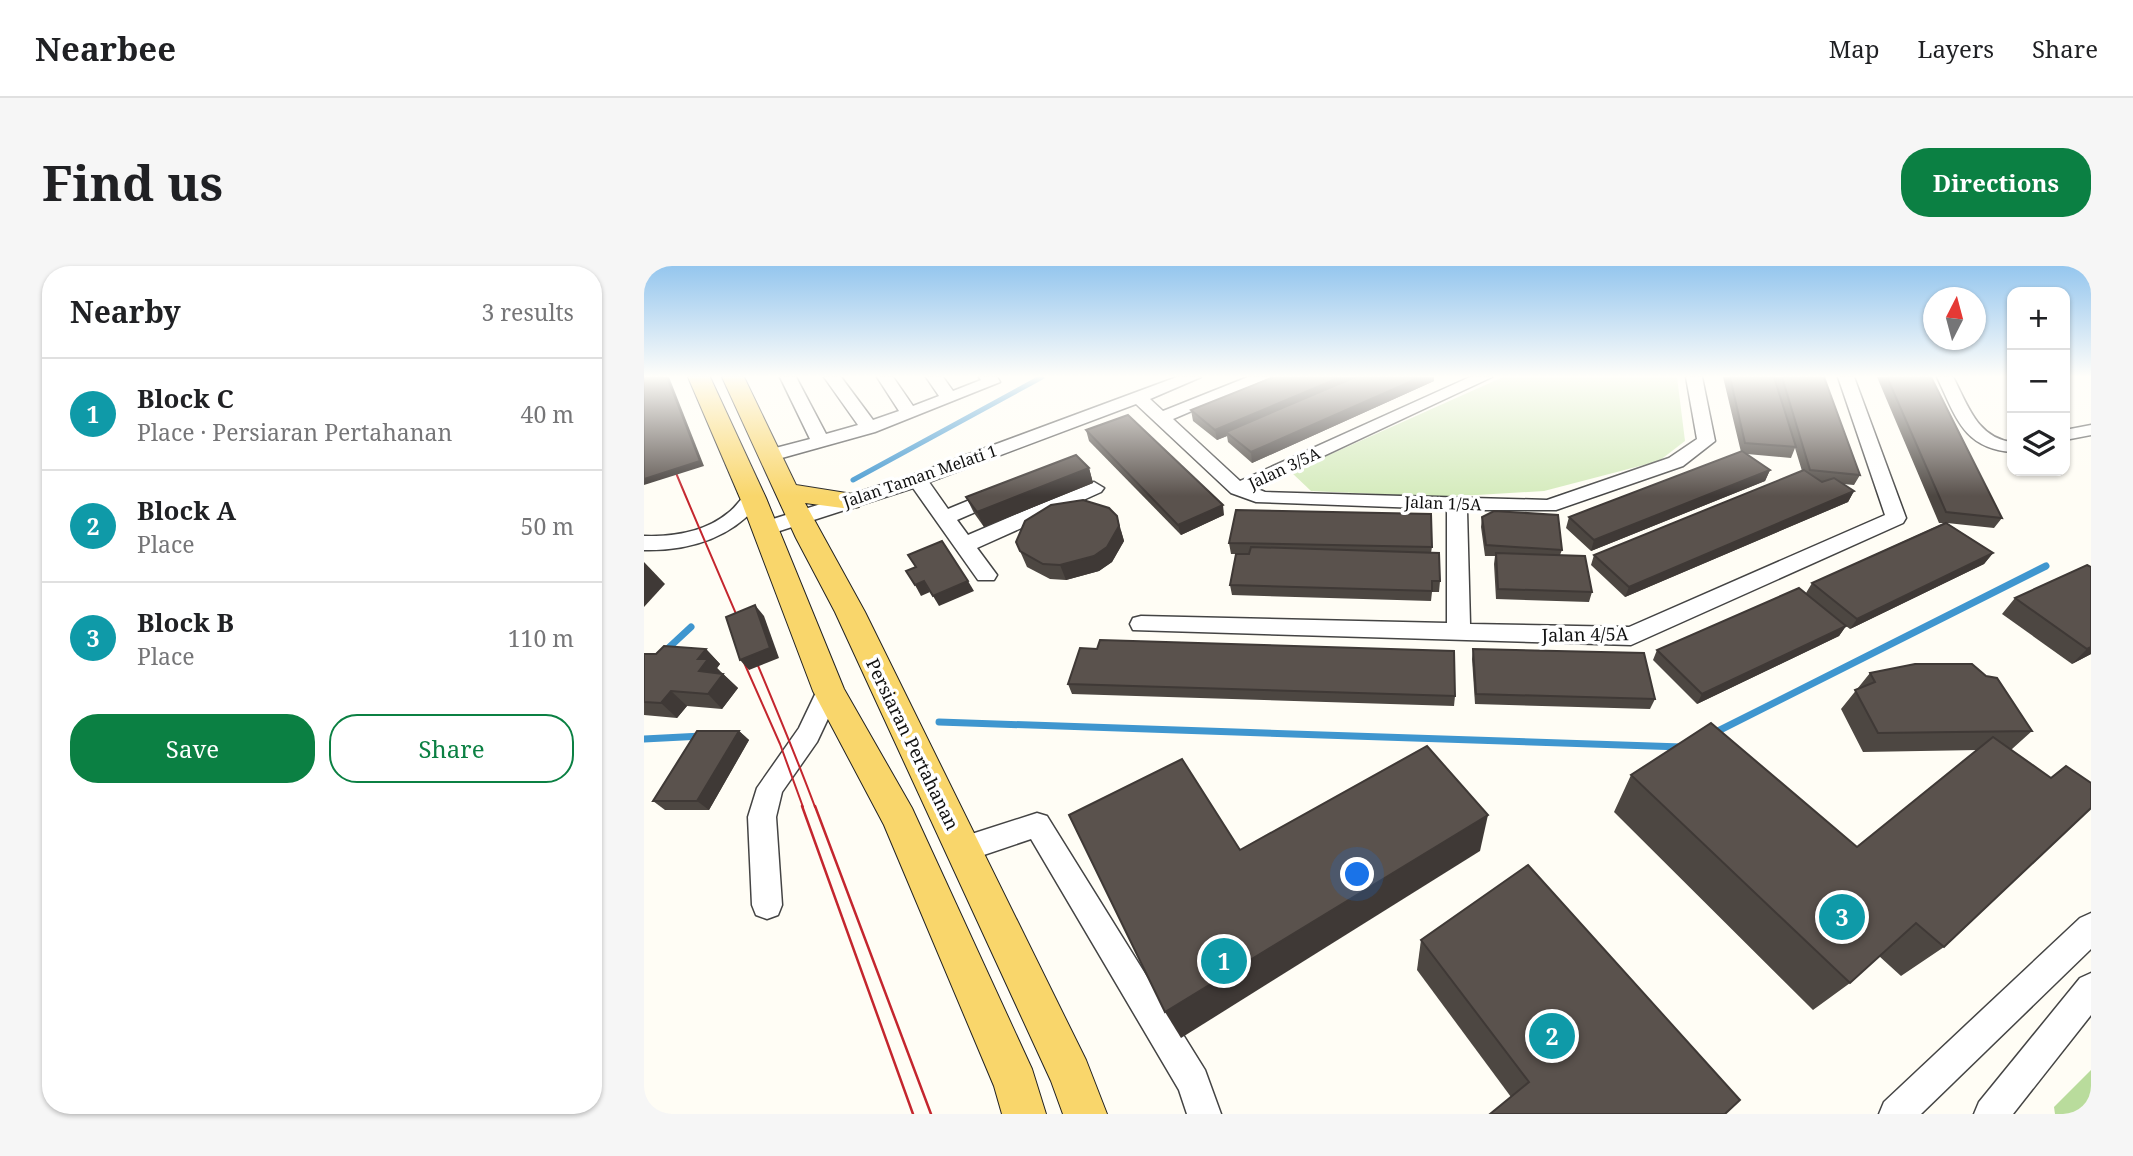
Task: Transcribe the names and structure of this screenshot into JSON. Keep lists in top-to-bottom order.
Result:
{
  "streets": {
    "main road": ["Persiaran Pertahanan"],
    "street": [
      "Jalan 3/5A",
      "Jalan Taman Melati 1",
      "Jalan 1/5A",
      "Jalan 4/5A"
    ]
  },
  "crossings": [
    ["Jalan 3/5A", "Jalan 1/5A"]
  ],
  "north": "top",
  "page": {
    "header": "Nearbee",
    "nav": ["Map", "Layers", "Share"],
    "buttons": [
      "Directions",
      ["Save", "Share"]
    ],
    "title": "Find us",
    "heading": ["Nearby", "3 results"],
    "map_buttons": ["+", "−"],
    "list": [
      {
        "mark": "1",
        "name": "Block C",
        "note": "Place · Persiaran Pertahanan",
        "value": "40 m"
      },
      {
        "mark": "2",
        "name": "Block A",
        "note": "Place",
        "value": "50 m"
      },
      {
        "mark": "3",
        "name": "Block B",
        "note": "Place",
        "value": "110 m"
      }
    ],
    "pins": ["3", "1", "2"]
  }
}
